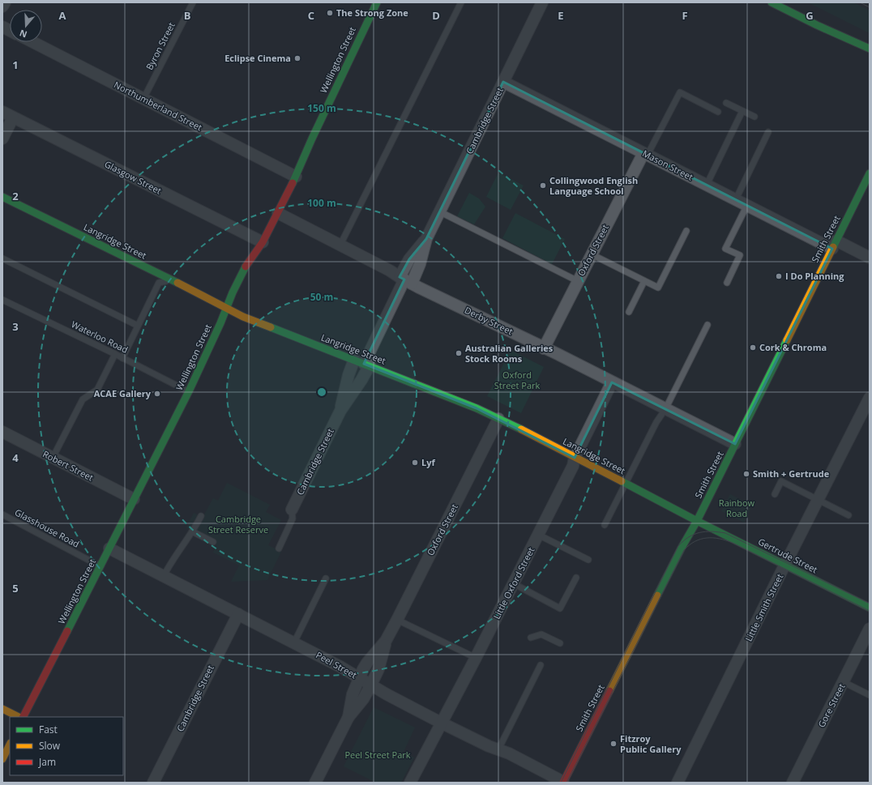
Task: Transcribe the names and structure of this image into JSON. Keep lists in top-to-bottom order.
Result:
{
  "streets": {
    "street": [
      "Wellington Street",
      "Northumberland Street",
      "Cambridge Street",
      "Mason Street",
      "Glasgow Street",
      "Smith Street",
      "Langridge Street",
      "Oxford Street",
      "Derby Street",
      "Robert Street",
      "Gertrude Street",
      "Little Oxford Street",
      "Little Smith Street",
      "Peel Street",
      "Gore Street"
    ],
    "lane": ["Byron Street", "Waterloo Road", "Glasshouse Road"]
  },
  "crossings": [
    ["Byron Street", "Northumberland Street"],
    ["Wellington Street", "Northumberland Street"],
    ["Wellington Street", "Glasgow Street"],
    ["Wellington Street", "Langridge Street"],
    ["Wellington Street", "Derby Street"],
    ["Wellington Street", "Waterloo Road"],
    ["Wellington Street", "Robert Street"],
    ["Wellington Street", "Glasshouse Road"],
    ["Wellington Street", "Peel Street"],
    ["Cambridge Street", "Mason Street"],
    ["Cambridge Street", "Langridge Street"],
    ["Cambridge Street", "Derby Street"],
    ["Cambridge Street", "Peel Street"],
    ["Mason Street", "Smith Street"],
    ["Mason Street", "Oxford Street"],
    ["Smith Street", "Langridge Street"],
    ["Smith Street", "Derby Street"],
    ["Smith Street", "Gertrude Street"],
    ["Smith Street", "Peel Street"],
    ["Langridge Street", "Oxford Street"],
    ["Langridge Street", "Gertrude Street"],
    ["Langridge Street", "Little Oxford Street"],
    ["Oxford Street", "Derby Street"],
    ["Oxford Street", "Peel Street"],
    ["Derby Street", "Little Oxford Street"],
    ["Gertrude Street", "Little Smith Street"],
    ["Little Oxford Street", "Peel Street"]
  ],
  "parks": [
    "Oxford Street Park",
    "Rainbow Road",
    "Cambridge Street Reserve",
    "Peel Street Park"
  ],
  "places": [
    "The Strong Zone",
    "Eclipse Cinema",
    "Collingwood English Language School",
    "I Do Planning",
    "Cork & Chroma",
    "Australian Galleries Stock Rooms",
    "ACAE Gallery",
    "Lyf",
    "Smith + Gertrude",
    "Fitzroy Public Gallery"
  ],
  "legend": ["Fast", "Slow", "Jam"],
  "north": "bottom",
  "grid": {
    "columns": [
      "A",
      "B",
      "C",
      "D",
      "E",
      "F",
      "G"
    ],
    "rows": [
      "1",
      "2",
      "3",
      "4",
      "5"
    ]
  },
  "rings": ["150 m", "100 m", "50 m"]
}
